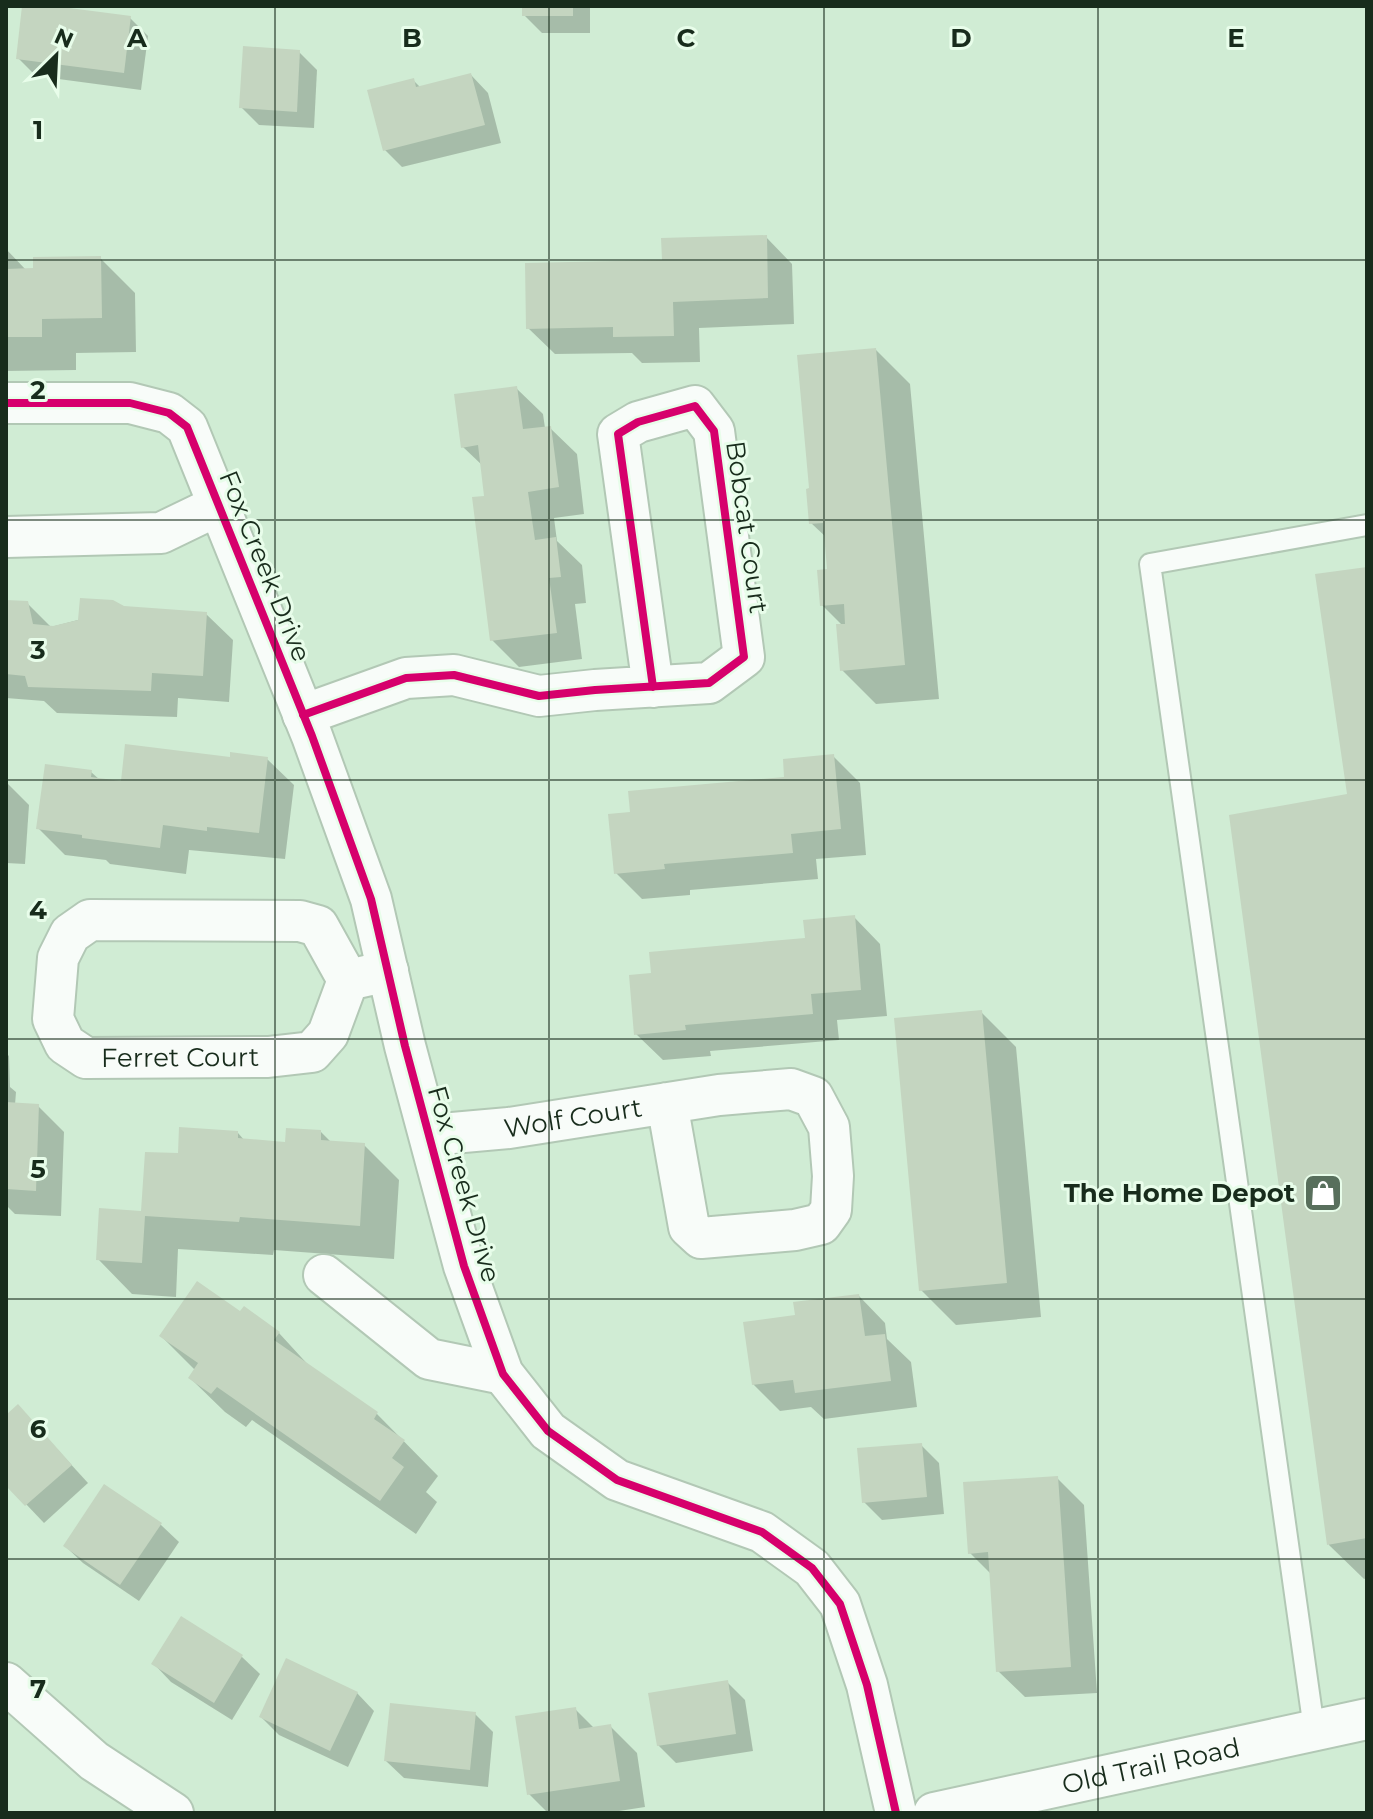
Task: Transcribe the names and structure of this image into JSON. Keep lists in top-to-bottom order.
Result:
{
  "streets": {
    "street": [
      "Bobcat Court",
      "Fox Creek Drive",
      "Ferret Court",
      "Wolf Court",
      "Old Trail Road"
    ]
  },
  "crossings": [
    ["Bobcat Court", "Fox Creek Drive"],
    ["Fox Creek Drive", "Wolf Court"]
  ],
  "places": {
    "shop": ["The Home Depot"]
  },
  "north": "top right",
  "grid": {
    "columns": [
      "A",
      "B",
      "C",
      "D",
      "E"
    ],
    "rows": [
      "1",
      "2",
      "3",
      "4",
      "5",
      "6",
      "7"
    ]
  }
}
